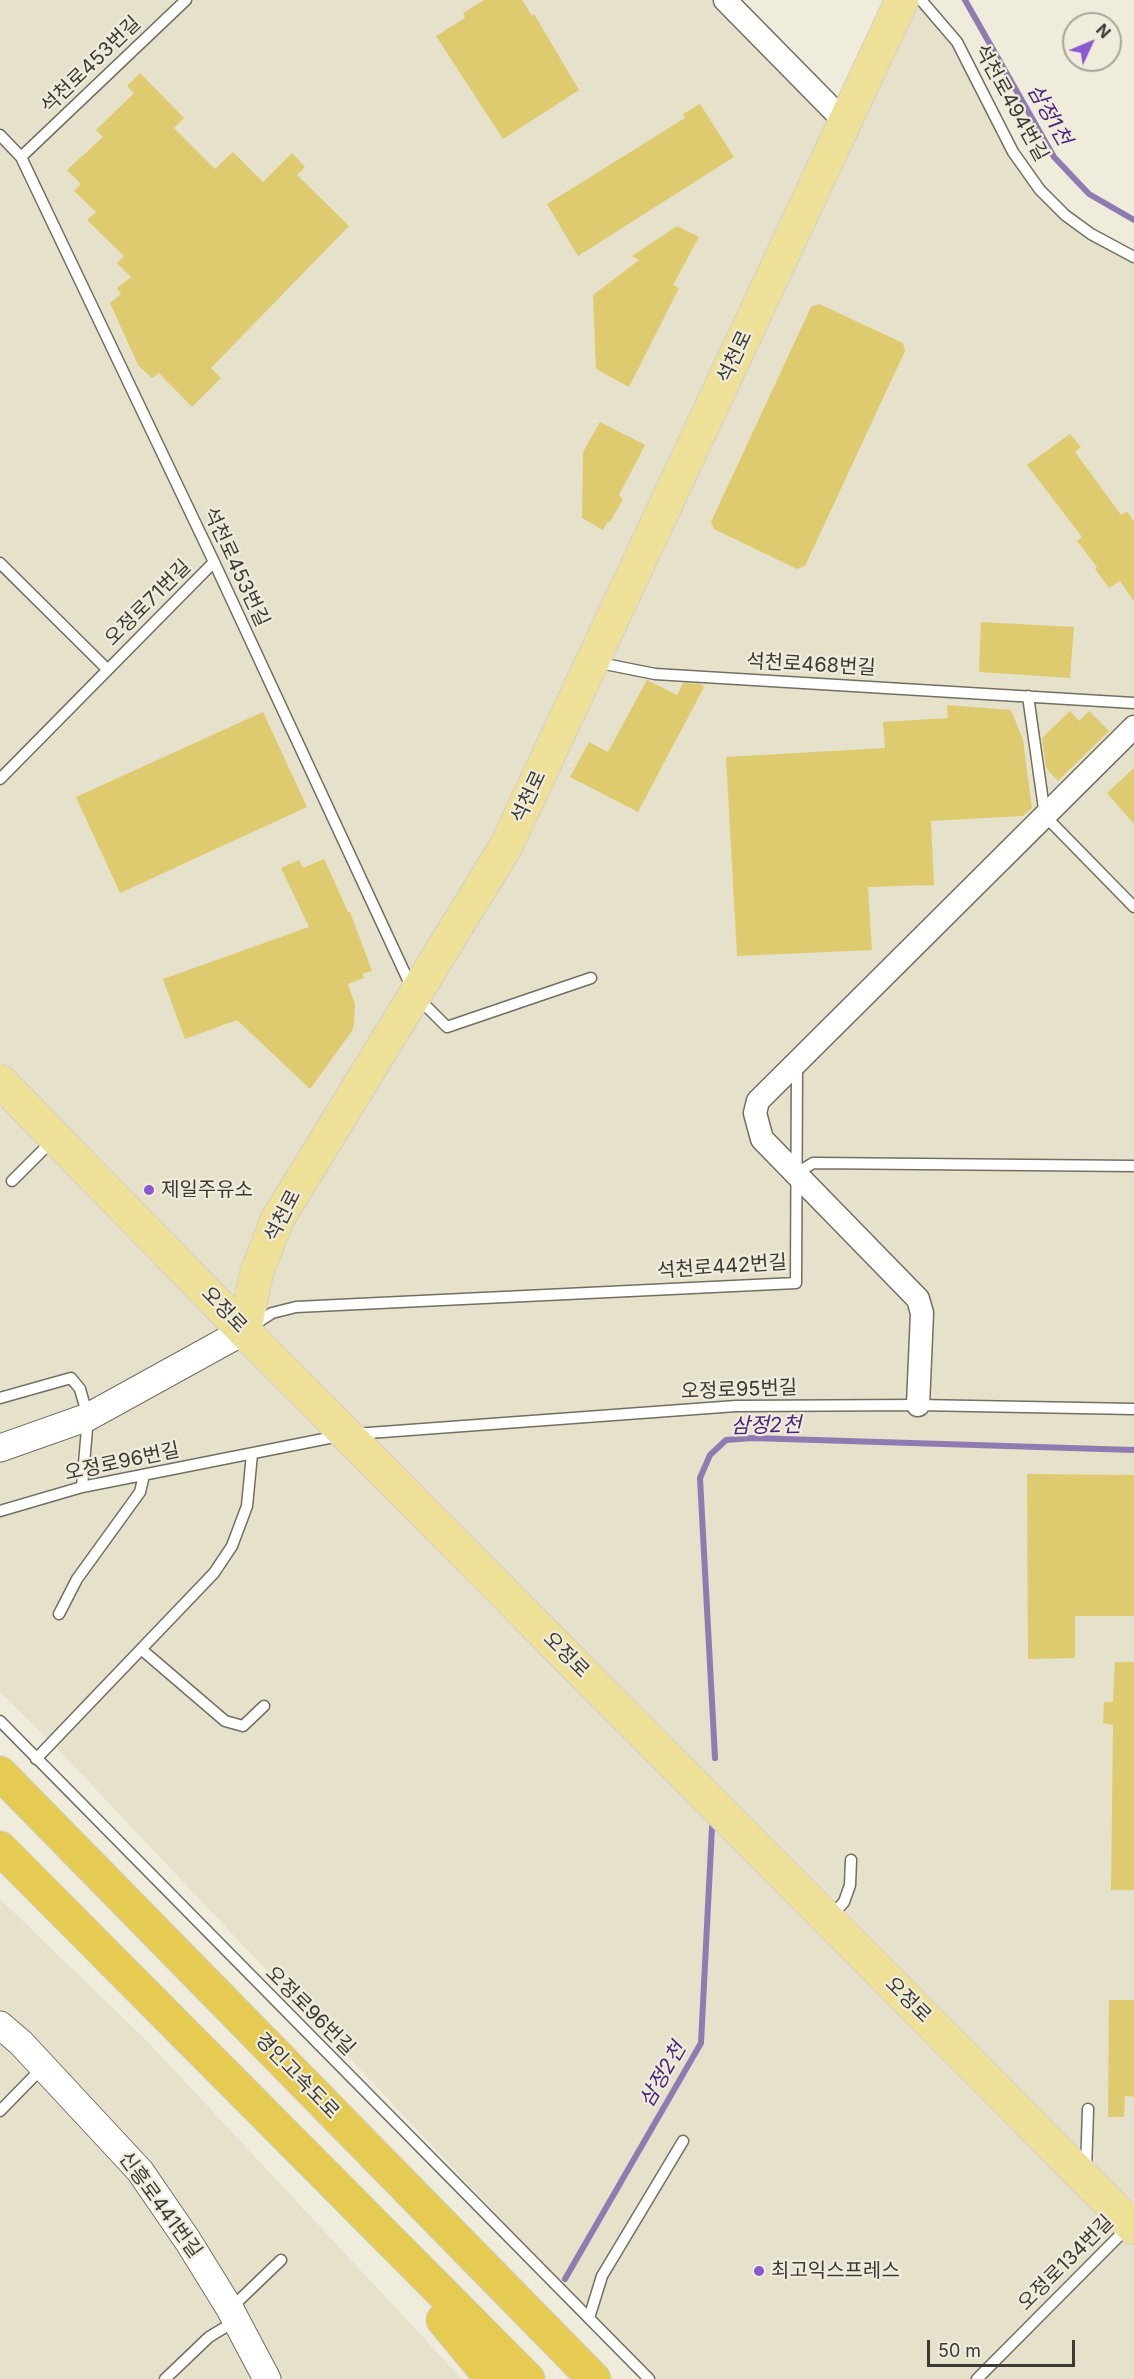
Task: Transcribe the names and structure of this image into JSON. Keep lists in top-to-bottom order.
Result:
{
  "streets": {
    "highway": ["경인고속도로"],
    "main road": ["석천로", "오정로"],
    "street": ["신흥로441번길"],
    "lane": [
      "석천로453번길",
      "석천로494번길",
      "오정로71번길",
      "석천로468번길",
      "석천로442번길",
      "오정로95번길",
      "오정로96번길",
      "오정로134번길"
    ]
  },
  "crossings": [
    ["석천로453번길", "석천로"],
    ["석천로453번길", "오정로71번길"],
    ["석천로", "석천로468번길"],
    ["석천로", "석천로442번길"],
    ["석천로", "오정로"],
    ["석천로442번길", "오정로"],
    ["오정로", "오정로95번길"],
    ["오정로", "오정로96번길"],
    ["오정로", "오정로134번길"],
    ["오정로95번길", "오정로96번길"]
  ],
  "water": ["삼정1천", "삼정2천"],
  "places": ["제일주유소", "최고익스프레스"],
  "scale_bar": "50 m",
  "north": "top right"
}
